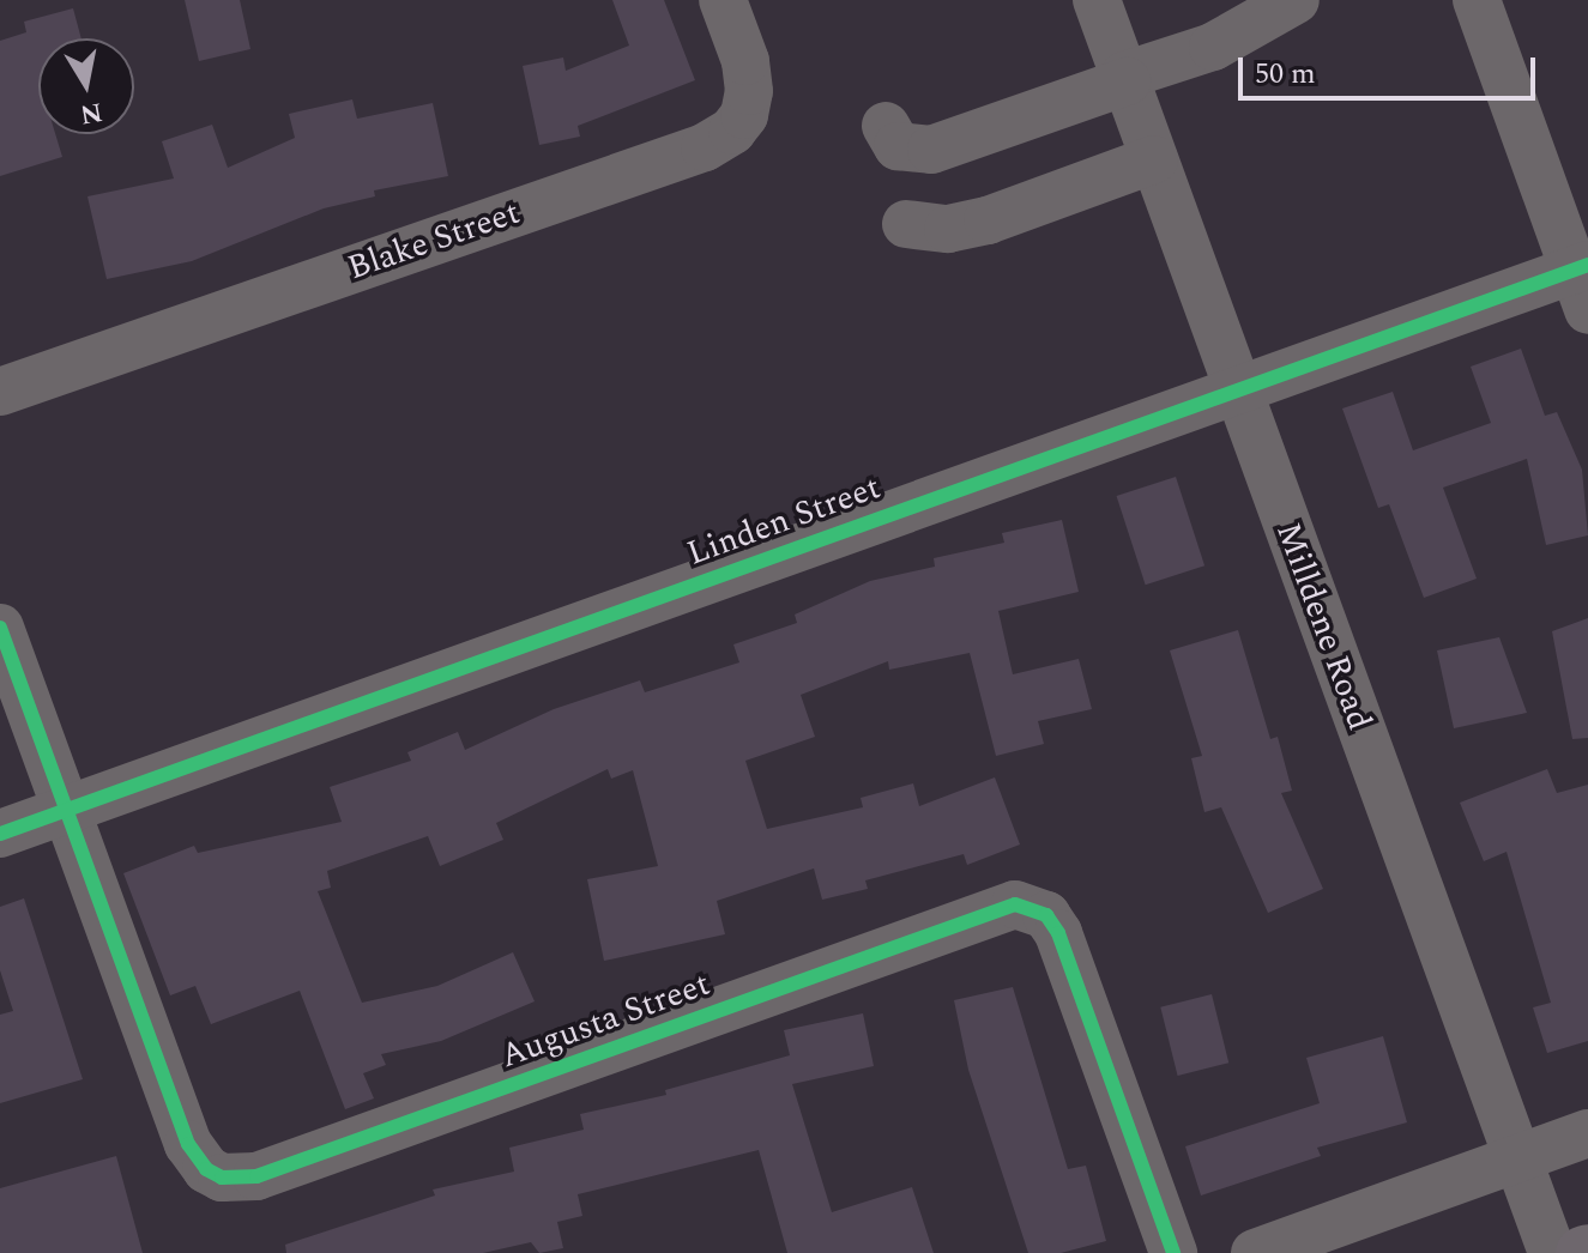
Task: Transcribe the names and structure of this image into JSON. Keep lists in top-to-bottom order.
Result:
{
  "streets": {
    "street": [
      "Blake Street",
      "Linden Street",
      "Milldene Road",
      "Augusta Street"
    ]
  },
  "crossings": [
    ["Linden Street", "Milldene Road"],
    ["Linden Street", "Augusta Street"]
  ],
  "scale_bar": "50 m",
  "north": "bottom"
}
